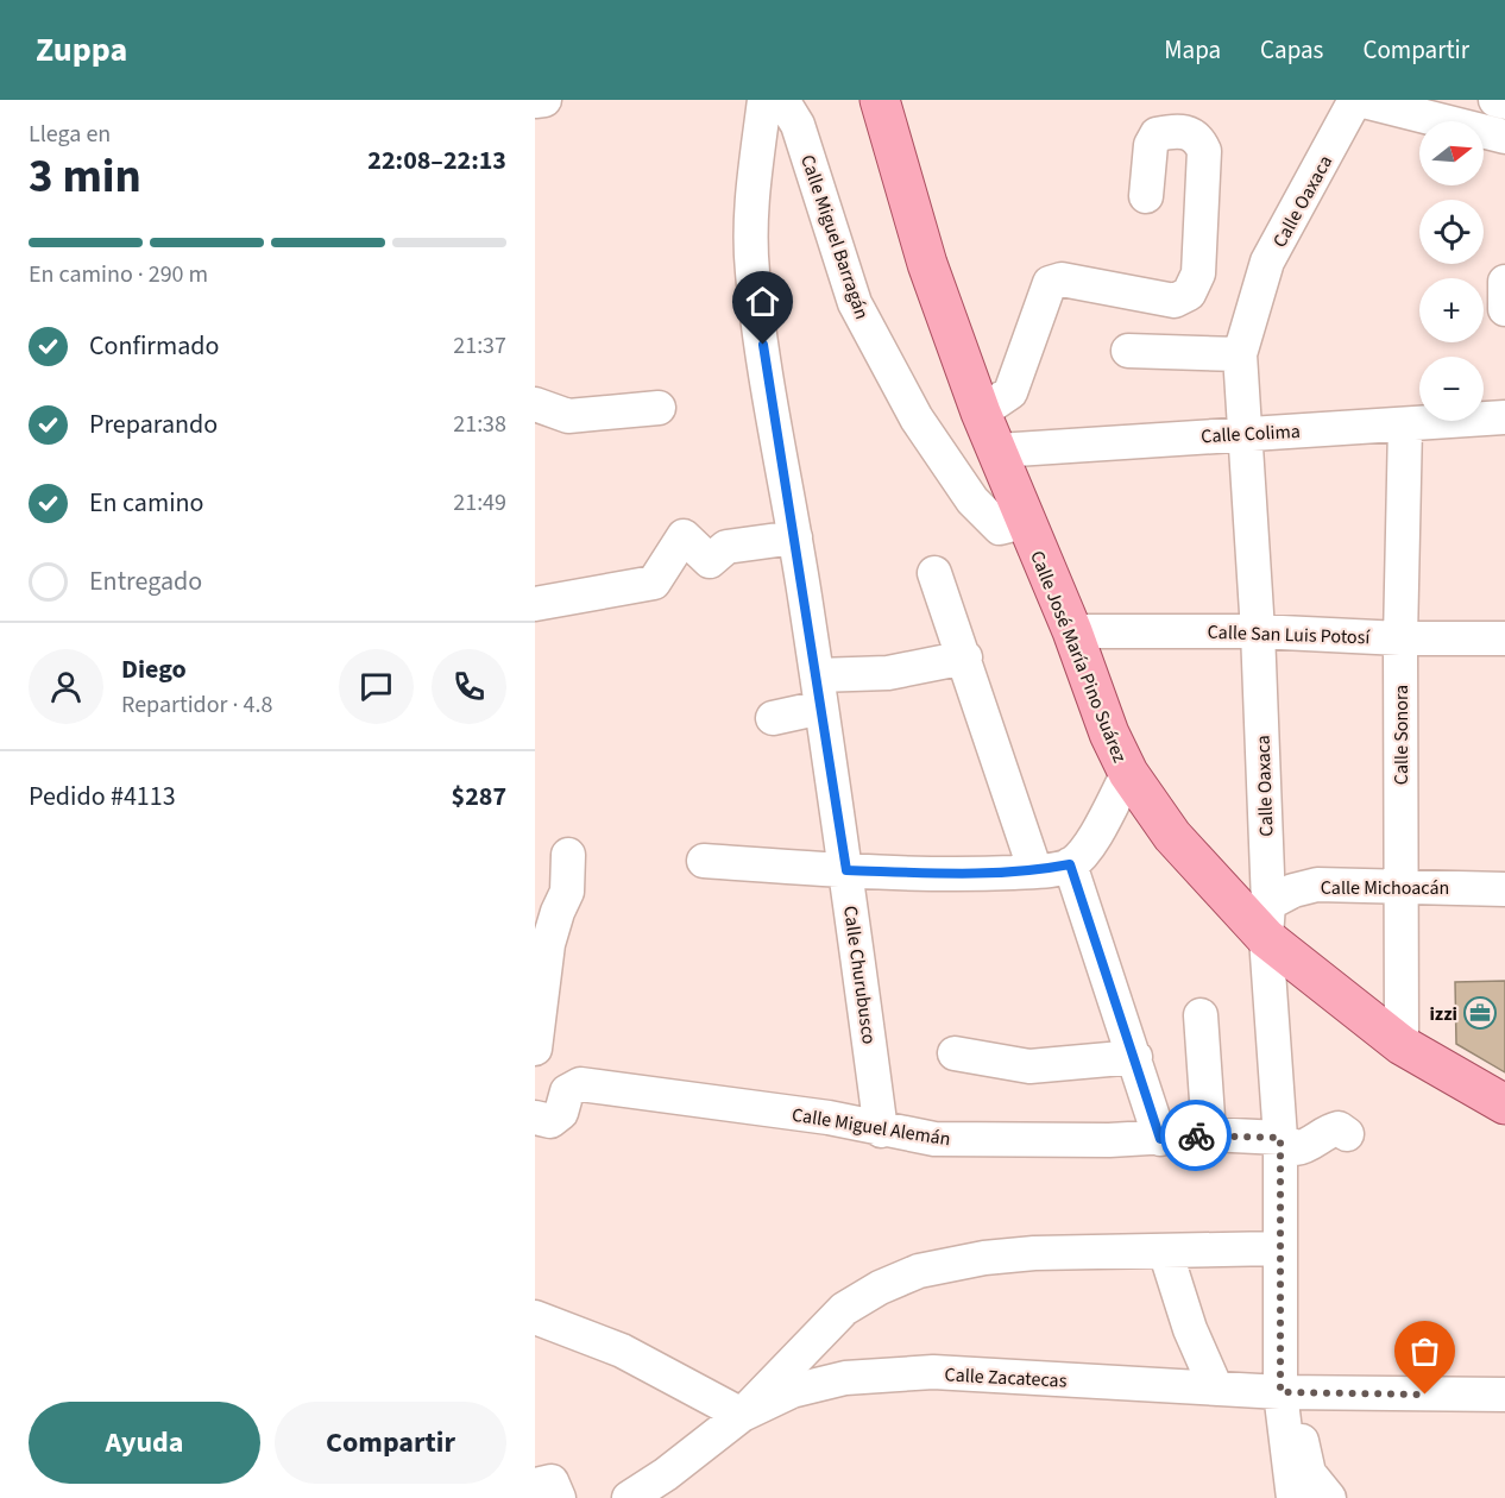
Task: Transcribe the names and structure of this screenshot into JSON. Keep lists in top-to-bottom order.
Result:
{
  "streets": {
    "main road": ["Calle José María Pino Suárez"],
    "street": [
      "Calle Oaxaca",
      "Calle Miguel Barragán",
      "Calle Colima",
      "Calle San Luis Potosí",
      "Calle Sonora",
      "Calle Michoacán",
      "Calle Churubusco",
      "Calle Miguel Alemán",
      "Calle Zacatecas"
    ]
  },
  "crossings": [
    ["Calle Oaxaca", "Calle Colima"],
    ["Calle Oaxaca", "Calle San Luis Potosí"],
    ["Calle Oaxaca", "Calle José María Pino Suárez"],
    ["Calle Oaxaca", "Calle Michoacán"],
    ["Calle Oaxaca", "Calle Miguel Alemán"],
    ["Calle Oaxaca", "Calle Zacatecas"],
    ["Calle Miguel Barragán", "Calle José María Pino Suárez"],
    ["Calle Colima", "Calle José María Pino Suárez"],
    ["Calle Colima", "Calle Sonora"],
    ["Calle San Luis Potosí", "Calle José María Pino Suárez"],
    ["Calle San Luis Potosí", "Calle Sonora"],
    ["Calle José María Pino Suárez", "Calle Sonora"],
    ["Calle José María Pino Suárez", "Calle Michoacán"],
    ["Calle Sonora", "Calle Michoacán"],
    ["Calle Churubusco", "Calle Miguel Alemán"]
  ],
  "places": {
    "office": ["izzi"]
  },
  "north": "right",
  "page": {
    "header": "Zuppa",
    "nav": ["Mapa", "Capas", "Compartir"],
    "heading": ["3 min", "Llega en", "22:08–22:13"],
    "panel": [
      "Diego",
      "Repartidor · 4.8",
      "Pedido #4113",
      "$287"
    ],
    "map_buttons": ["+", "−"],
    "bar": "En camino · 290 m",
    "list": [
      ["Confirmado", "21:37"],
      ["Preparando", "21:38"],
      ["En camino", "21:49"],
      "Entregado"
    ],
    "buttons": ["Ayuda", "Compartir"]
  }
}
